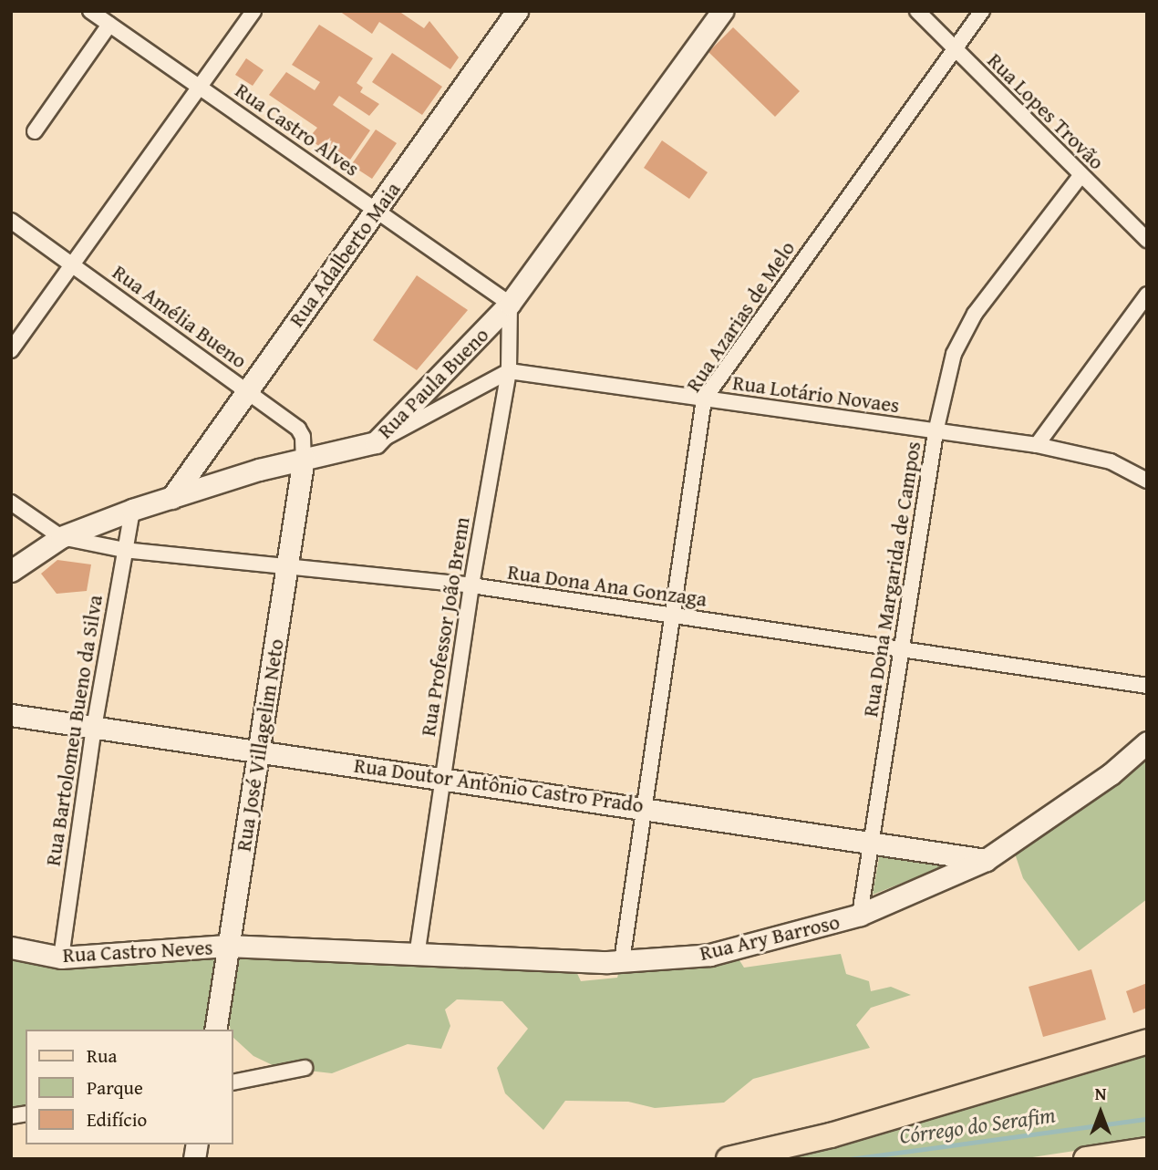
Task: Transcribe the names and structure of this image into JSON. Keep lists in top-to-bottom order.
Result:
{
  "streets": {
    "main road": [
      "Rua Adalberto Maia",
      "Rua Paula Bueno",
      "Rua José Villagelim Neto",
      "Rua Doutor Antônio Castro Prado",
      "Rua Ary Barroso",
      "Rua Castro Neves"
    ],
    "street": [
      "Rua Lopes Trovão",
      "Rua Castro Alves",
      "Rua Amélia Bueno",
      "Rua Azarias de Melo",
      "Rua Lotário Novaes",
      "Rua Dona Margarida de Campos",
      "Rua Dona Ana Gonzaga",
      "Rua Professor João Brenn",
      "Rua Bartolomeu Bueno da Silva"
    ]
  },
  "crossings": [
    ["Rua Lopes Trovão", "Rua Azarias de Melo"],
    ["Rua Lopes Trovão", "Rua Dona Margarida de Campos"],
    ["Rua Castro Alves", "Rua Adalberto Maia"],
    ["Rua Castro Alves", "Rua Paula Bueno"],
    ["Rua Castro Alves", "Rua Professor João Brenn"],
    ["Rua Adalberto Maia", "Rua Amélia Bueno"],
    ["Rua Adalberto Maia", "Rua Paula Bueno"],
    ["Rua Amélia Bueno", "Rua Paula Bueno"],
    ["Rua Amélia Bueno", "Rua José Villagelim Neto"],
    ["Rua Azarias de Melo", "Rua Lotário Novaes"],
    ["Rua Azarias de Melo", "Rua Dona Ana Gonzaga"],
    ["Rua Azarias de Melo", "Rua Doutor Antônio Castro Prado"],
    ["Rua Azarias de Melo", "Rua Ary Barroso"],
    ["Rua Paula Bueno", "Rua Dona Ana Gonzaga"],
    ["Rua Paula Bueno", "Rua Professor João Brenn"],
    ["Rua Paula Bueno", "Rua Bartolomeu Bueno da Silva"],
    ["Rua Paula Bueno", "Rua José Villagelim Neto"],
    ["Rua Lotário Novaes", "Rua Dona Margarida de Campos"],
    ["Rua Lotário Novaes", "Rua Professor João Brenn"],
    ["Rua Dona Margarida de Campos", "Rua Dona Ana Gonzaga"],
    ["Rua Dona Margarida de Campos", "Rua Doutor Antônio Castro Prado"],
    ["Rua Dona Margarida de Campos", "Rua Ary Barroso"],
    ["Rua Dona Ana Gonzaga", "Rua Professor João Brenn"],
    ["Rua Dona Ana Gonzaga", "Rua Bartolomeu Bueno da Silva"],
    ["Rua Dona Ana Gonzaga", "Rua José Villagelim Neto"],
    ["Rua Professor João Brenn", "Rua Doutor Antônio Castro Prado"],
    ["Rua Professor João Brenn", "Rua Ary Barroso"],
    ["Rua Bartolomeu Bueno da Silva", "Rua Doutor Antônio Castro Prado"],
    ["Rua Bartolomeu Bueno da Silva", "Rua Castro Neves"],
    ["Rua José Villagelim Neto", "Rua Doutor Antônio Castro Prado"],
    ["Rua José Villagelim Neto", "Rua Ary Barroso"],
    ["Rua José Villagelim Neto", "Rua Castro Neves"],
    ["Rua Doutor Antônio Castro Prado", "Rua Ary Barroso"],
    ["Rua Ary Barroso", "Rua Castro Neves"]
  ],
  "water": ["Córrego do Serafim"],
  "legend": ["Rua", "Parque", "Edifício"],
  "north": "top"
}
